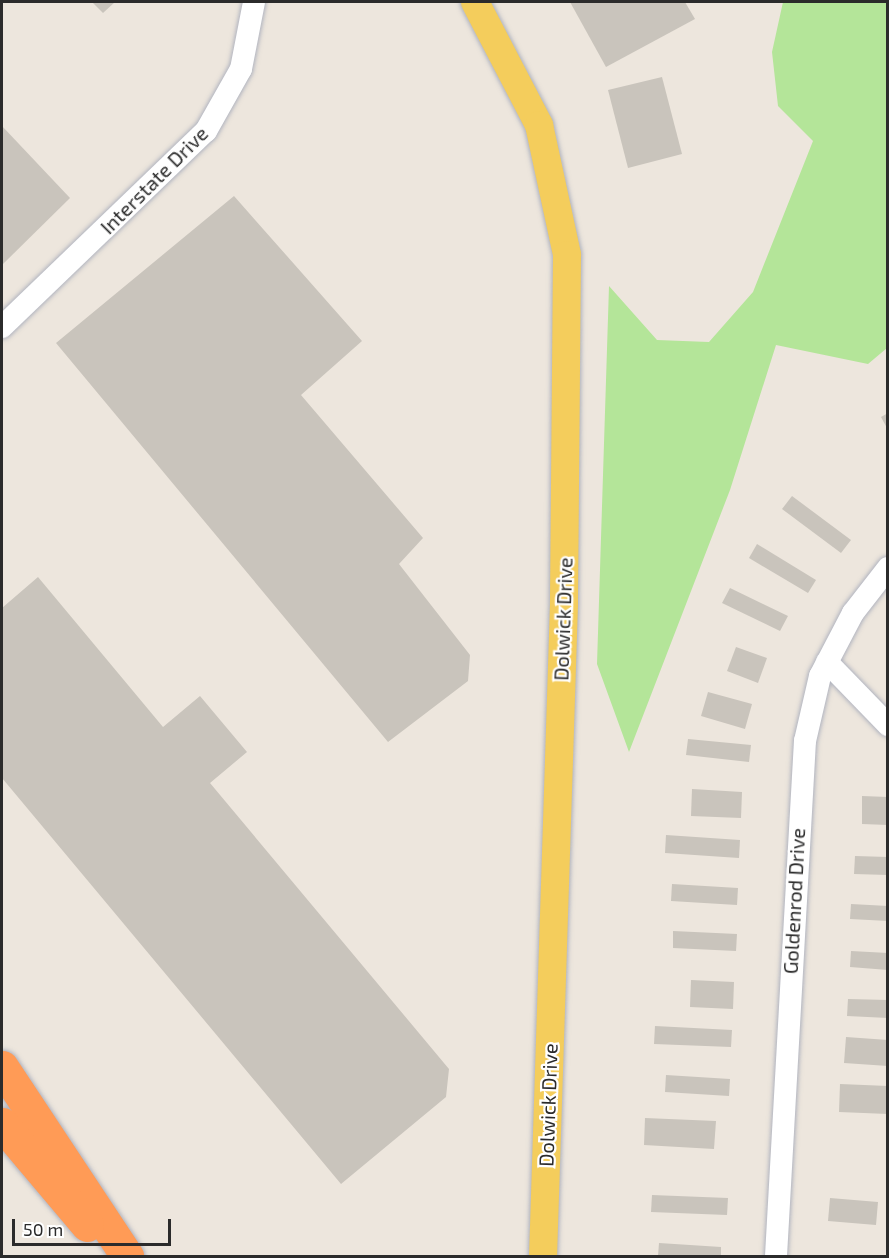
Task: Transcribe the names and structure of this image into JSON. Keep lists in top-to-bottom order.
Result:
{
  "streets": {
    "main road": ["Dolwick Drive"],
    "street": ["Interstate Drive", "Goldenrod Drive"]
  },
  "scale_bar": "50 m"
}
